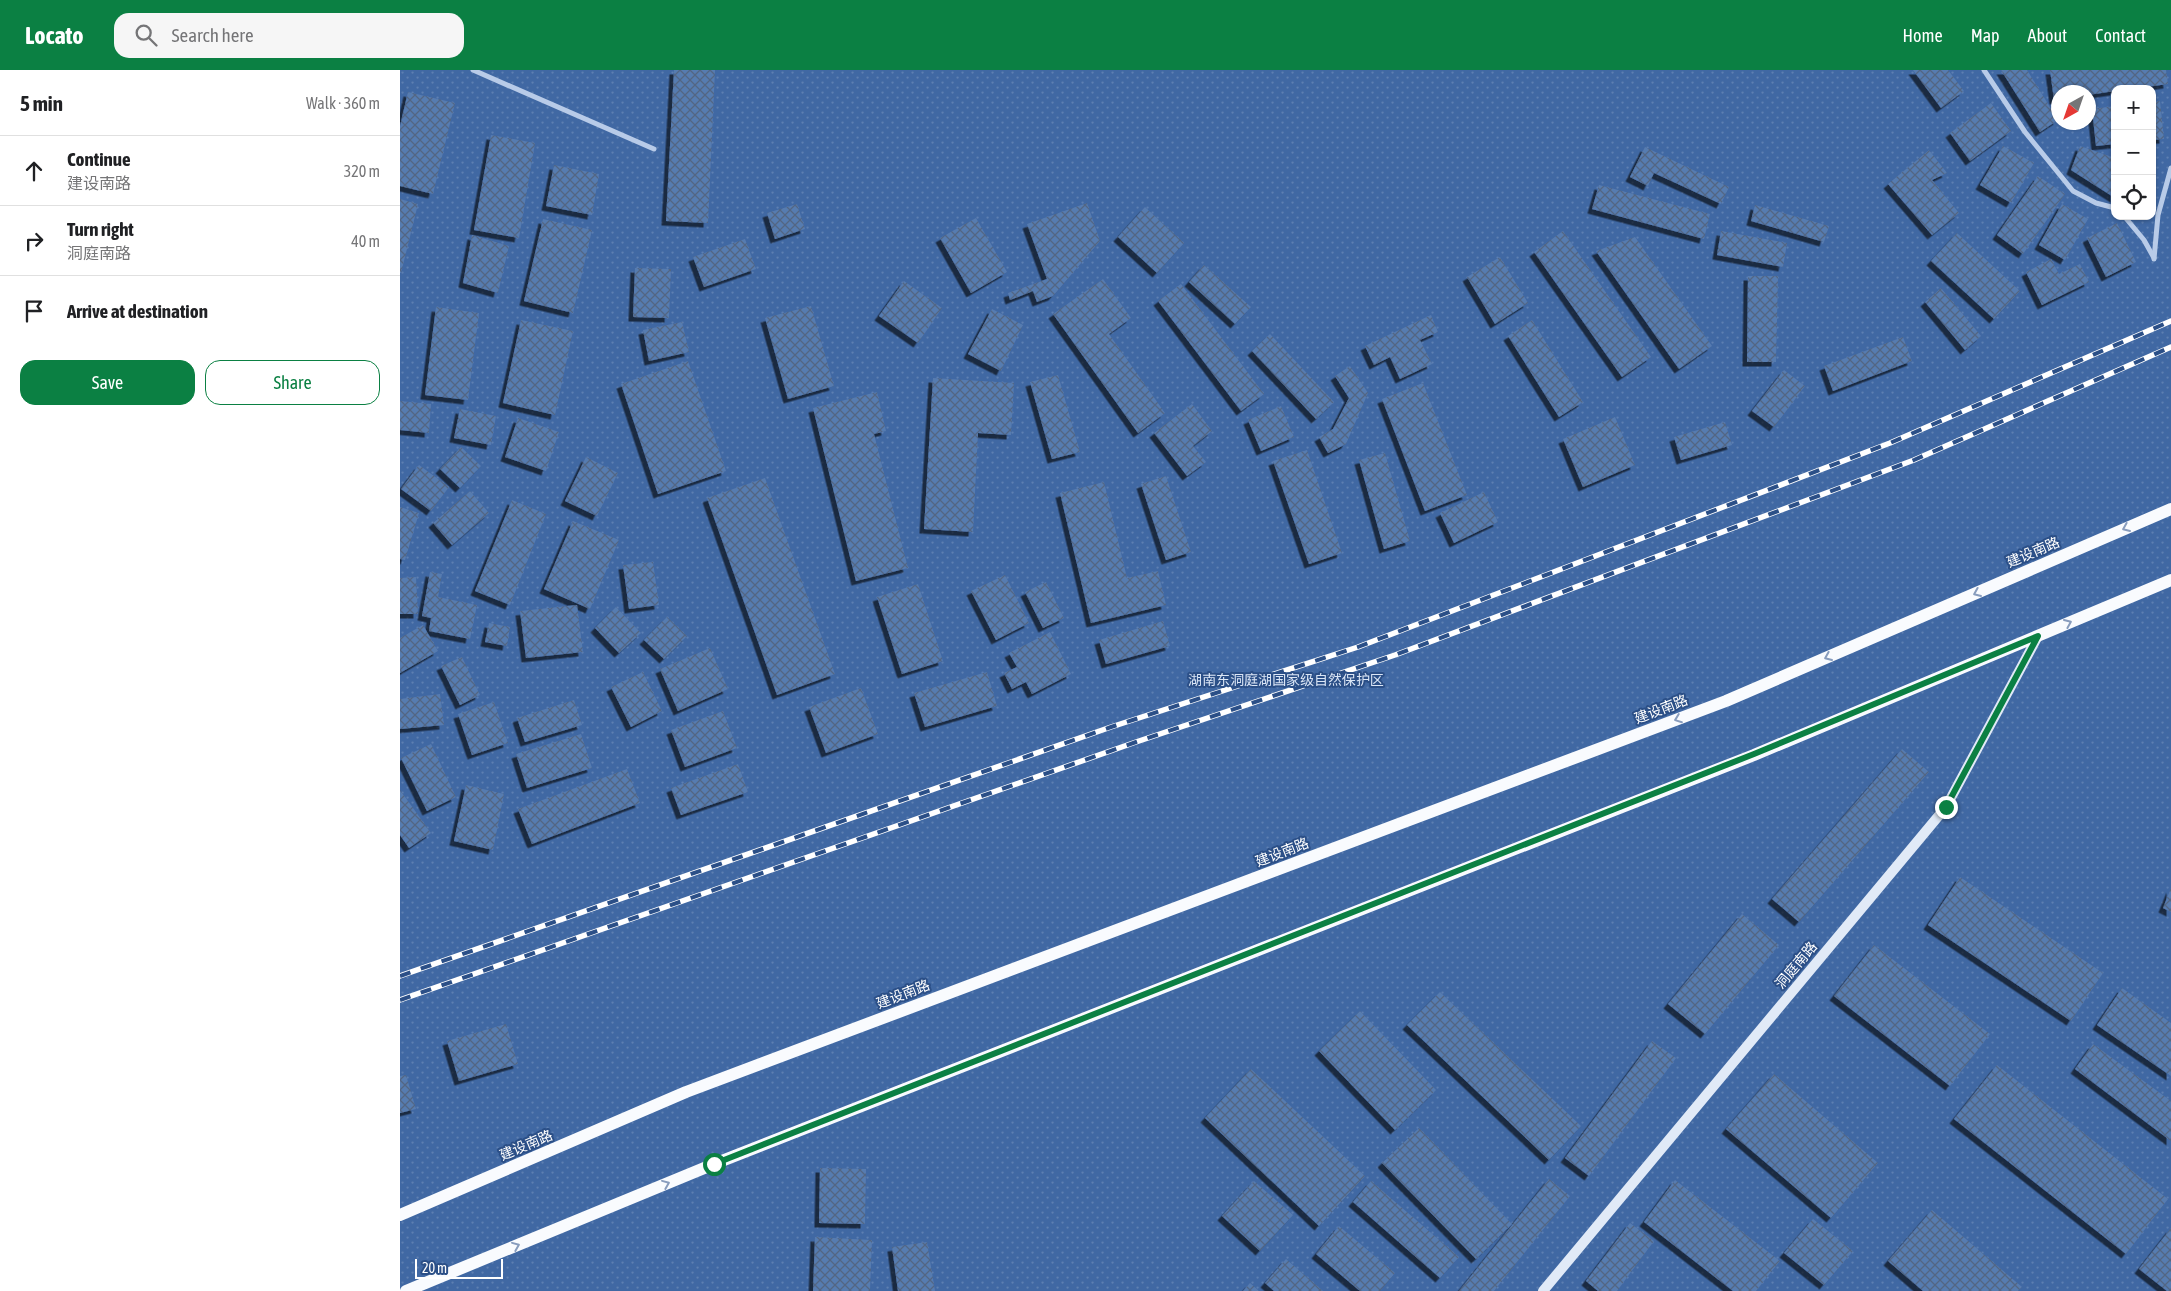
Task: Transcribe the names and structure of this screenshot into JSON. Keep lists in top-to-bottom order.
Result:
{
  "streets": {
    "main road": ["建设南路", "洞庭南路"]
  },
  "parks": ["湖南东洞庭湖国家级自然保护区"],
  "scale_bar": "20 m",
  "north": "bottom left",
  "page": {
    "header": "Locato",
    "search": "Search here",
    "nav": [
      "Home",
      "Map",
      "About",
      "Contact"
    ],
    "heading": ["5 min", "Walk · 360 m"],
    "map_buttons": ["+", "−"],
    "list": [
      ["Continue", "建设南路", "320 m"],
      ["Turn right", "洞庭南路", "40 m"],
      "Arrive at destination"
    ],
    "buttons": ["Save", "Share"],
    "scale": "20 m"
  }
}
